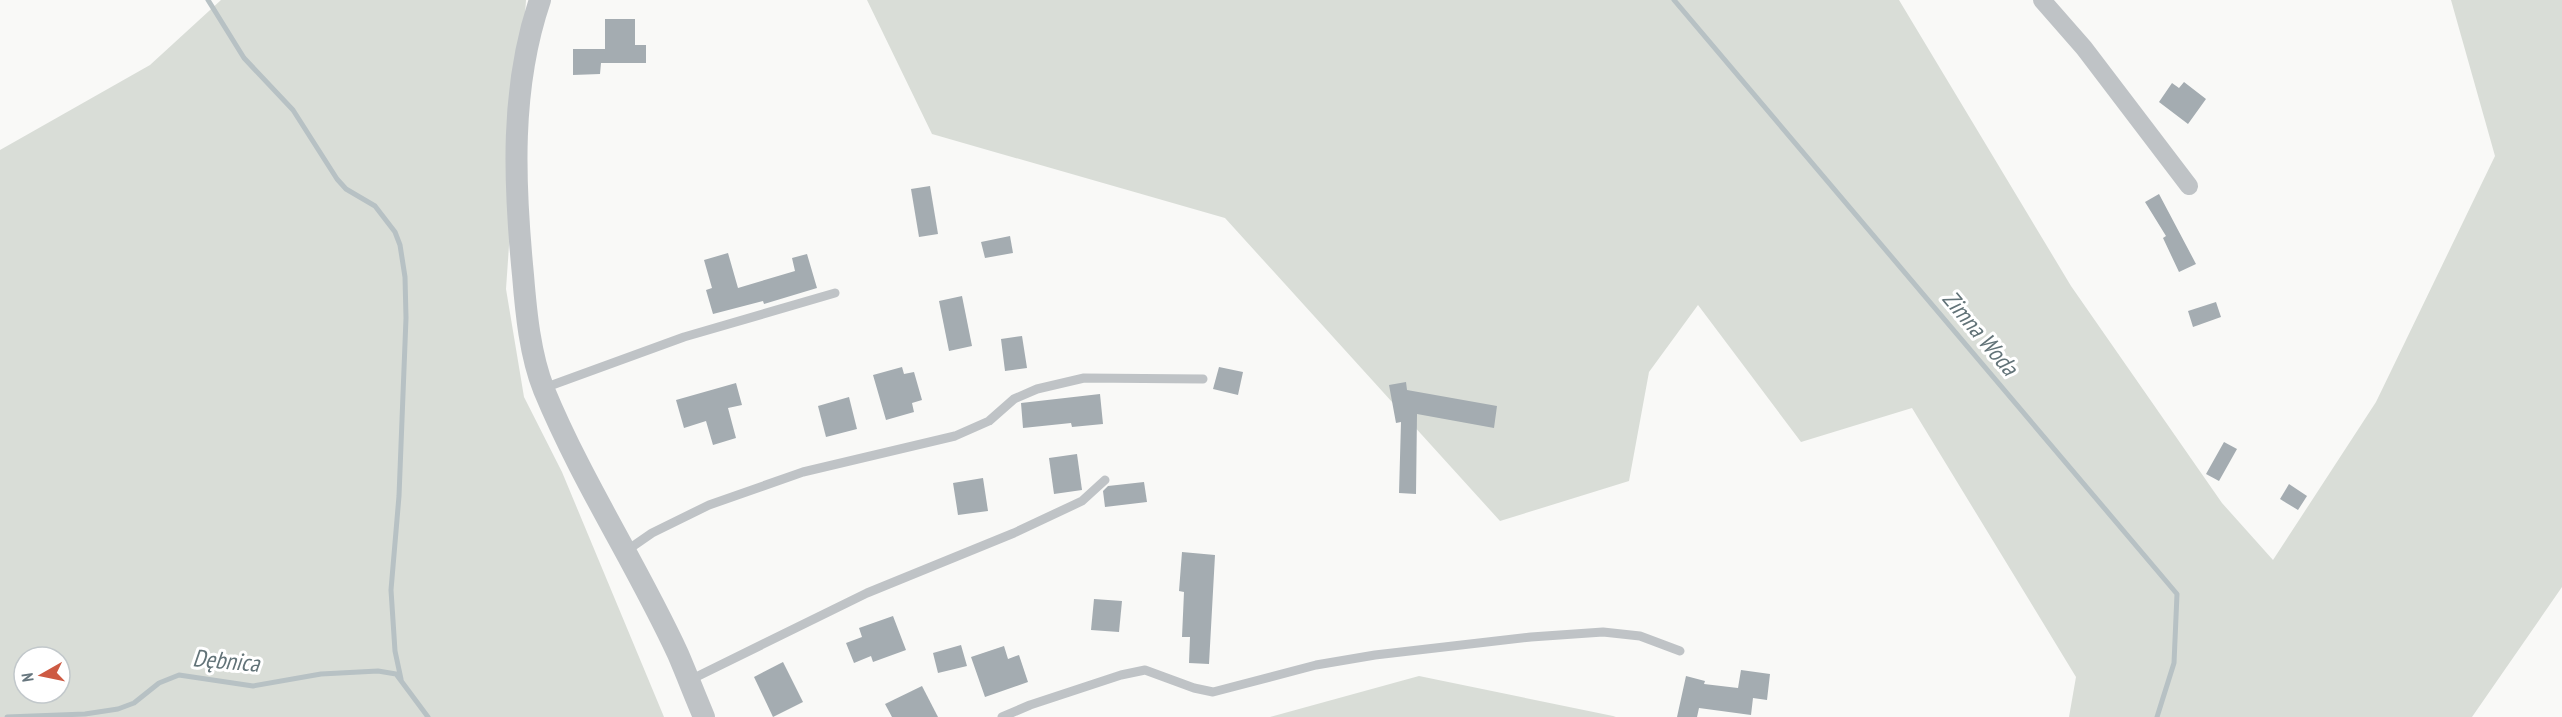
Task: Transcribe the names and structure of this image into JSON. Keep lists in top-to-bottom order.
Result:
{
  "water": ["Zimna Woda", "Dębnica"],
  "north": "left"
}
